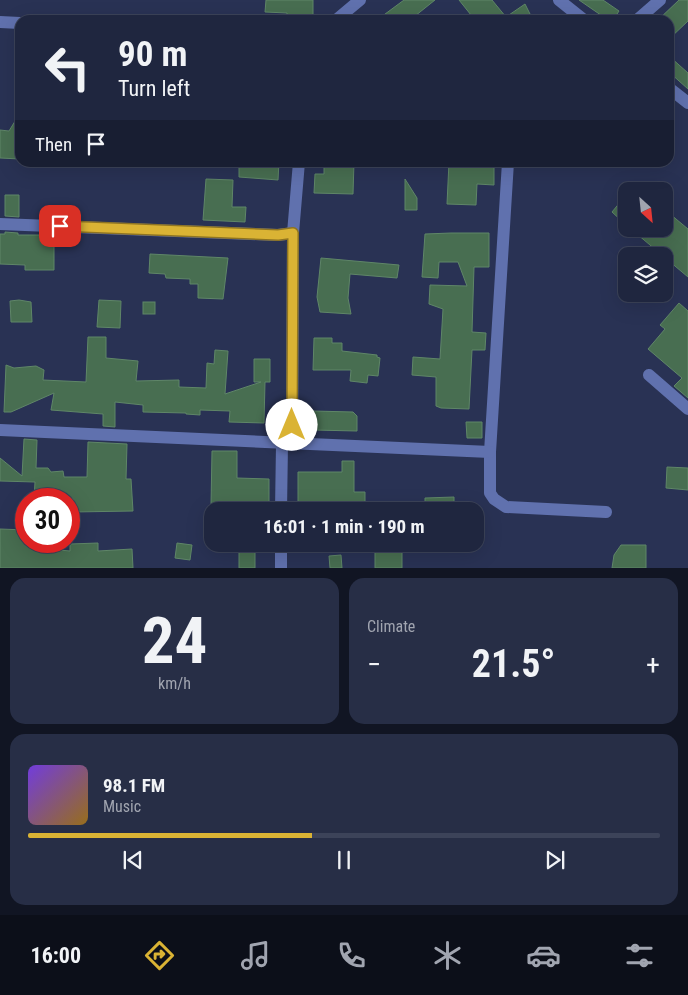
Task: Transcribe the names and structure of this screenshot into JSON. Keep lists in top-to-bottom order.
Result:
{
  "north": "bottom right",
  "page": {
    "turn": ["90 m", "Turn left"],
    "then": "Then",
    "limit": "30",
    "trip": "16:01 · 1 min · 190 m",
    "tile": [
      ["24", "km/h"],
      "Climate"
    ],
    "heat": ["−", "21.5°", "+"],
    "song": ["98.1 FM", "Music"],
    "tabs": "16:00"
  }
}
